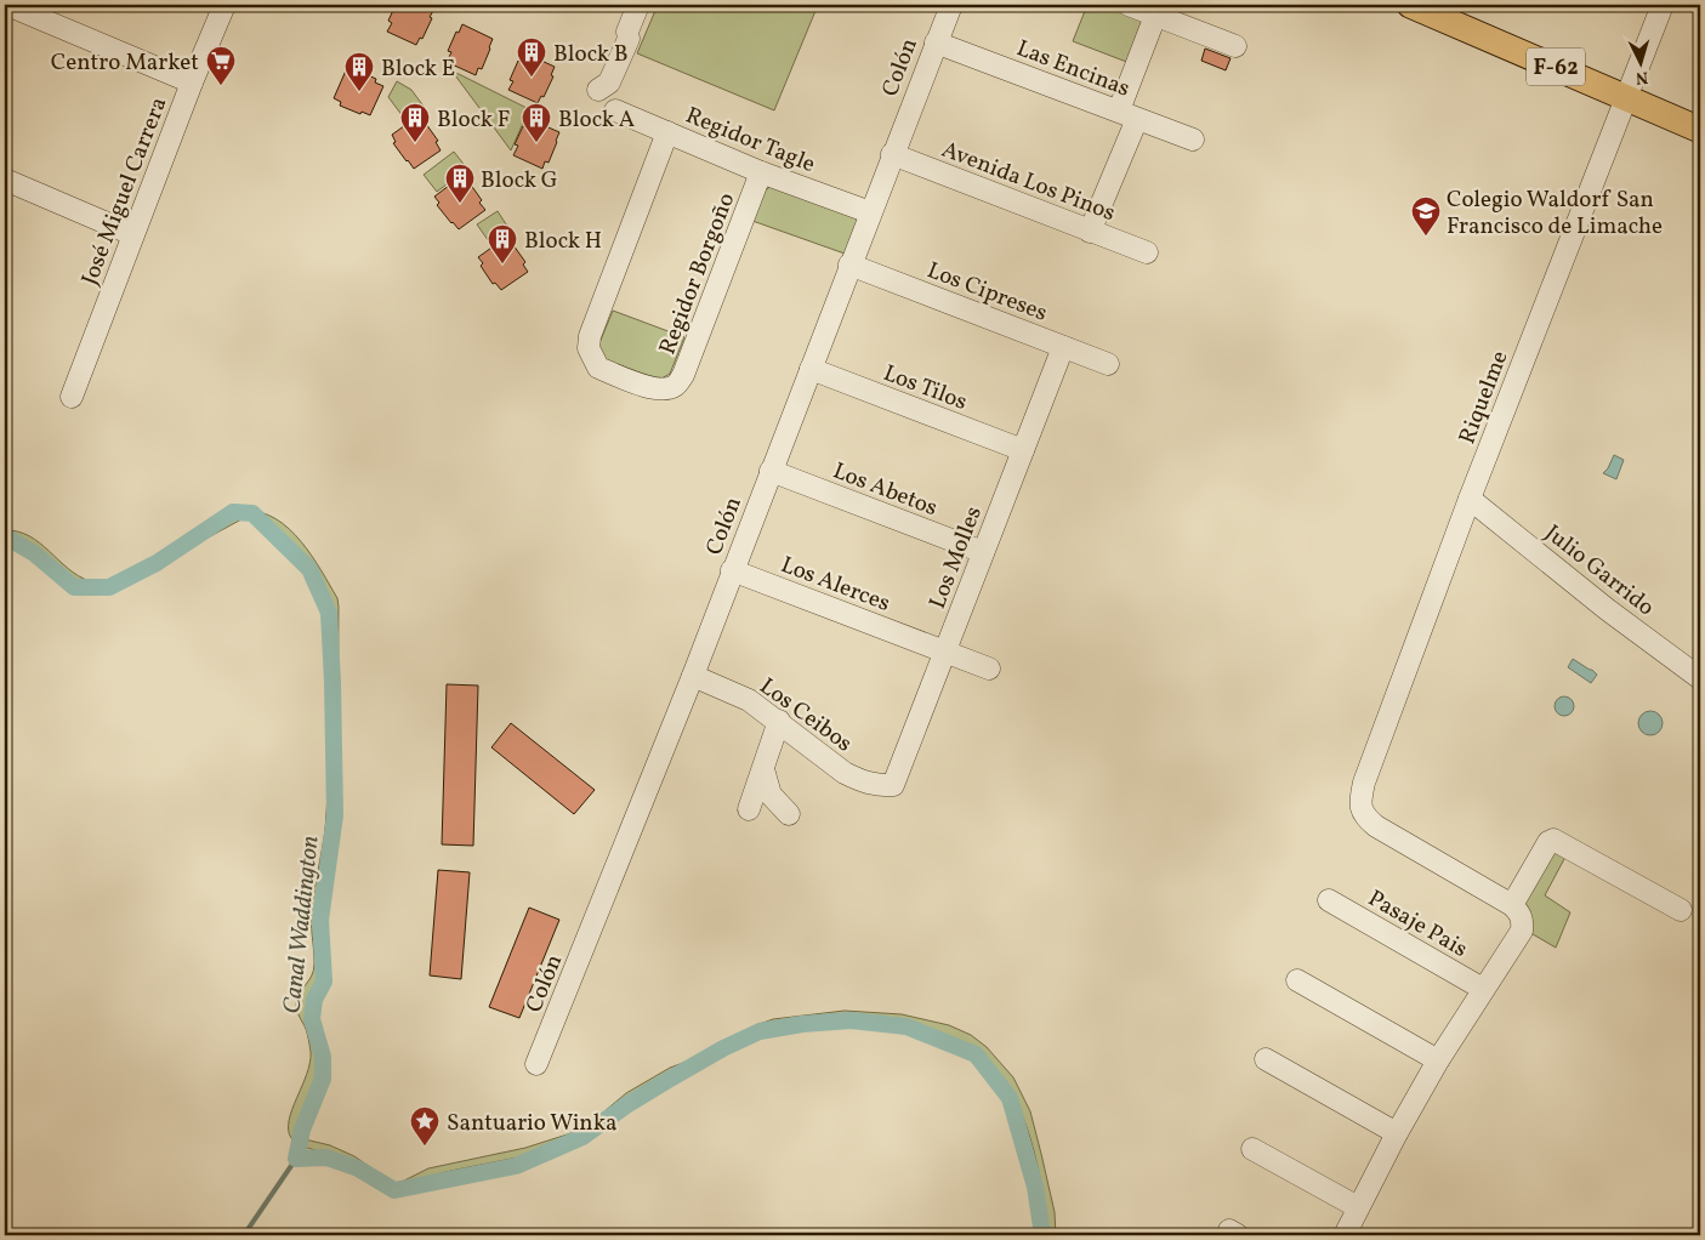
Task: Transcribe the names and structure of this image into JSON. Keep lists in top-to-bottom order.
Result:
{
  "streets": {
    "main road": ["F-62"],
    "street": [
      "Colón",
      "Las Encinas",
      "Regidor Tagle",
      "Avenida Los Pinos",
      "José Miguel Carrera",
      "Regidor Borgoño",
      "Los Cipreses",
      "Los Tilos",
      "Riquelme",
      "Los Abetos",
      "Los Molles",
      "Julio Garrido",
      "Los Alerces",
      "Los Ceibos",
      "Pasaje Pais"
    ]
  },
  "crossings": [
    ["Colón", "Las Encinas"],
    ["Colón", "Regidor Tagle"],
    ["Colón", "Avenida Los Pinos"],
    ["Colón", "Los Cipreses"],
    ["Colón", "Los Tilos"],
    ["Colón", "Los Abetos"],
    ["Colón", "Los Alerces"],
    ["Colón", "Los Ceibos"],
    ["F-62", "Riquelme"],
    ["Regidor Tagle", "Regidor Borgoño"],
    ["Los Cipreses", "Los Molles"],
    ["Los Tilos", "Los Molles"],
    ["Riquelme", "Julio Garrido"],
    ["Los Abetos", "Los Molles"],
    ["Los Molles", "Los Alerces"],
    ["Los Molles", "Los Ceibos"]
  ],
  "water": ["Canal Waddington"],
  "places": {
    "building": [
      "Block B",
      "Block E",
      "Block F",
      "Block A",
      "Block G",
      "Block H"
    ],
    "supermarket": ["Centro Market"],
    "school or university": ["Colegio Waldorf San Francisco de Limache"],
    "place": ["Santuario Winka"]
  },
  "north": "bottom"
}
